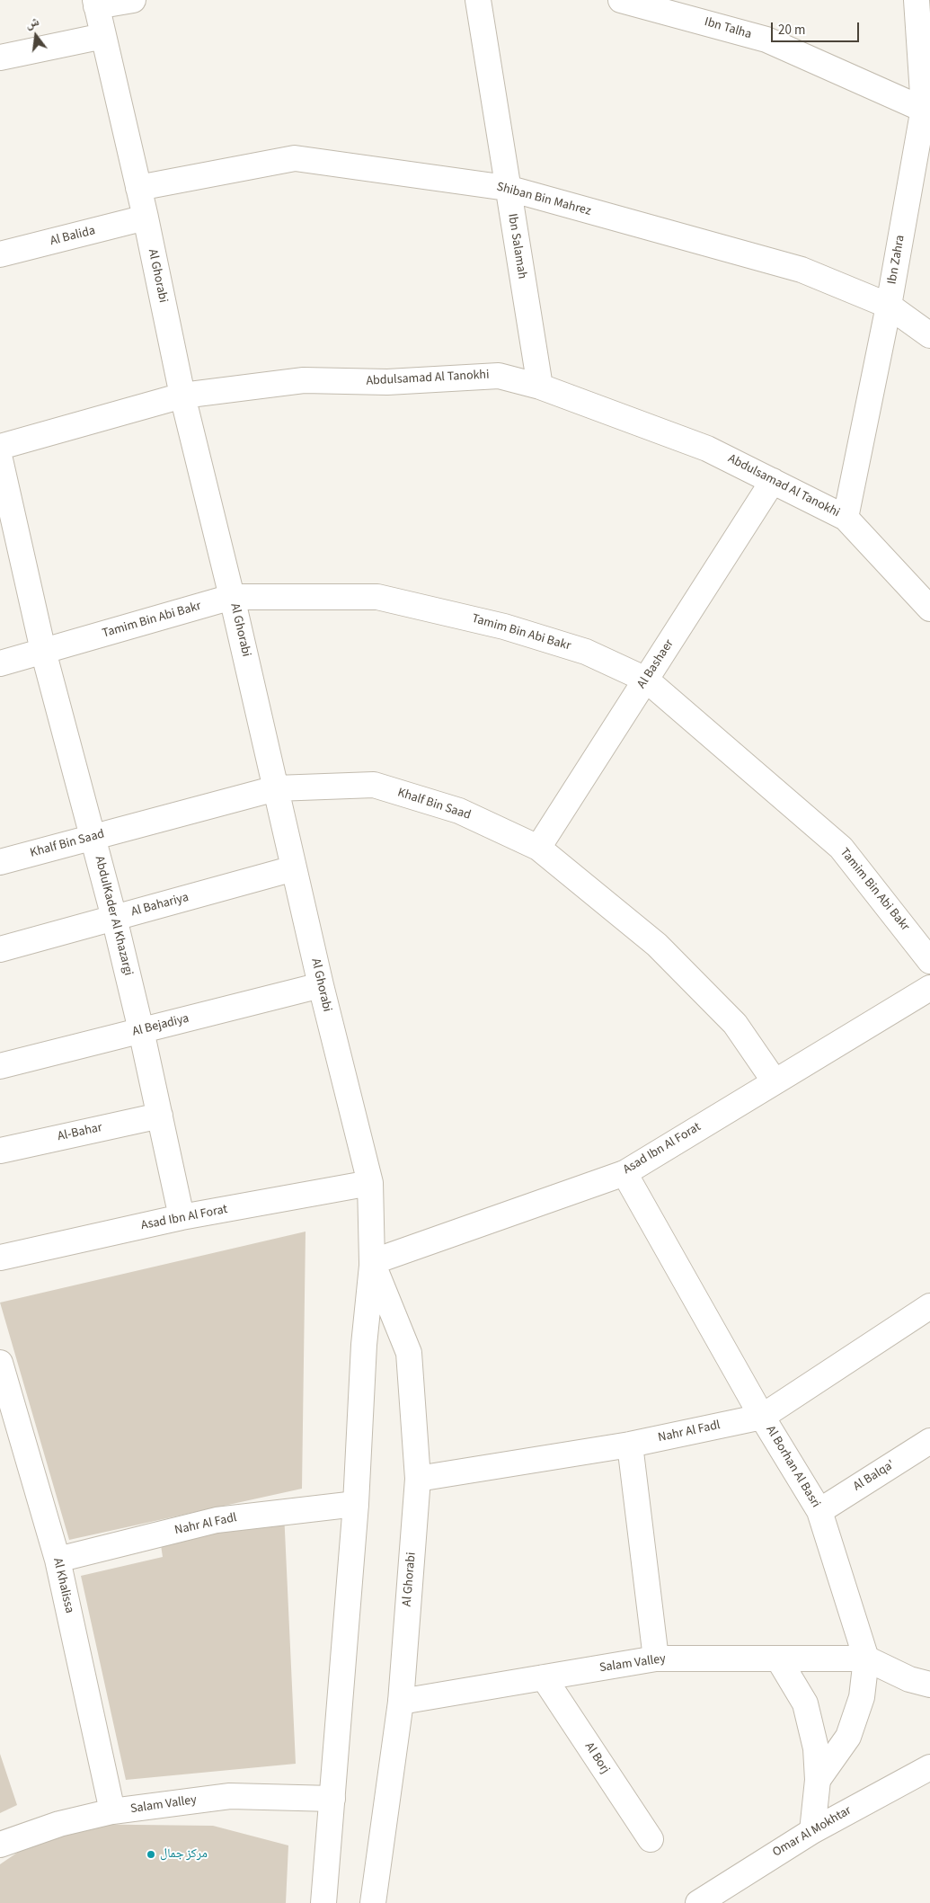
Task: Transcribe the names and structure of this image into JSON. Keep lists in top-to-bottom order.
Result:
{
  "streets": {
    "street": [
      "Ibn Talha",
      "Shiban Bin Mahrez",
      "Al Balida",
      "Ibn Salamah",
      "Ibn Zahra",
      "Al Ghorabi",
      "Abdulsamad Al Tanokhi",
      "Tamim Bin Abi Bakr",
      "Al Bashaer",
      "Khalf Bin Saad",
      "Al Bahariya",
      "AbdulKader Al Khazargi",
      "Al Bejadiya",
      "Al-Bahar",
      "Asad Ibn Al Forat",
      "Nahr Al Fadl",
      "Al Borhan Al Basri",
      "Al Balqa'",
      "Al Khalissa",
      "Salam Valley",
      "Al Borj",
      "Omar Al Mokhtar"
    ]
  },
  "crossings": [
    ["Ibn Talha", "Ibn Zahra"],
    ["Shiban Bin Mahrez", "Ibn Salamah"],
    ["Shiban Bin Mahrez", "Ibn Zahra"],
    ["Shiban Bin Mahrez", "Al Ghorabi"],
    ["Al Balida", "Al Ghorabi"],
    ["Ibn Salamah", "Abdulsamad Al Tanokhi"],
    ["Ibn Zahra", "Abdulsamad Al Tanokhi"],
    ["Al Ghorabi", "Abdulsamad Al Tanokhi"],
    ["Al Ghorabi", "Tamim Bin Abi Bakr"],
    ["Al Ghorabi", "Khalf Bin Saad"],
    ["Al Ghorabi", "Al Bahariya"],
    ["Al Ghorabi", "Al Bejadiya"],
    ["Al Ghorabi", "Asad Ibn Al Forat"],
    ["Al Ghorabi", "Nahr Al Fadl"],
    ["Al Ghorabi", "Salam Valley"],
    ["Abdulsamad Al Tanokhi", "Al Bashaer"],
    ["Tamim Bin Abi Bakr", "Al Bashaer"],
    ["Tamim Bin Abi Bakr", "AbdulKader Al Khazargi"],
    ["Al Bashaer", "Khalf Bin Saad"],
    ["Khalf Bin Saad", "AbdulKader Al Khazargi"],
    ["Khalf Bin Saad", "Asad Ibn Al Forat"],
    ["Al Bahariya", "AbdulKader Al Khazargi"],
    ["AbdulKader Al Khazargi", "Al Bejadiya"],
    ["AbdulKader Al Khazargi", "Al-Bahar"],
    ["AbdulKader Al Khazargi", "Asad Ibn Al Forat"],
    ["Asad Ibn Al Forat", "Al Borhan Al Basri"],
    ["Nahr Al Fadl", "Al Borhan Al Basri"],
    ["Nahr Al Fadl", "Al Khalissa"],
    ["Al Borhan Al Basri", "Al Balqa'"],
    ["Al Borhan Al Basri", "Salam Valley"],
    ["Al Khalissa", "Salam Valley"],
    ["Salam Valley", "Al Borj"]
  ],
  "places": ["مركز جمال"],
  "scale_bar": "20 m",
  "north": "top"
}
